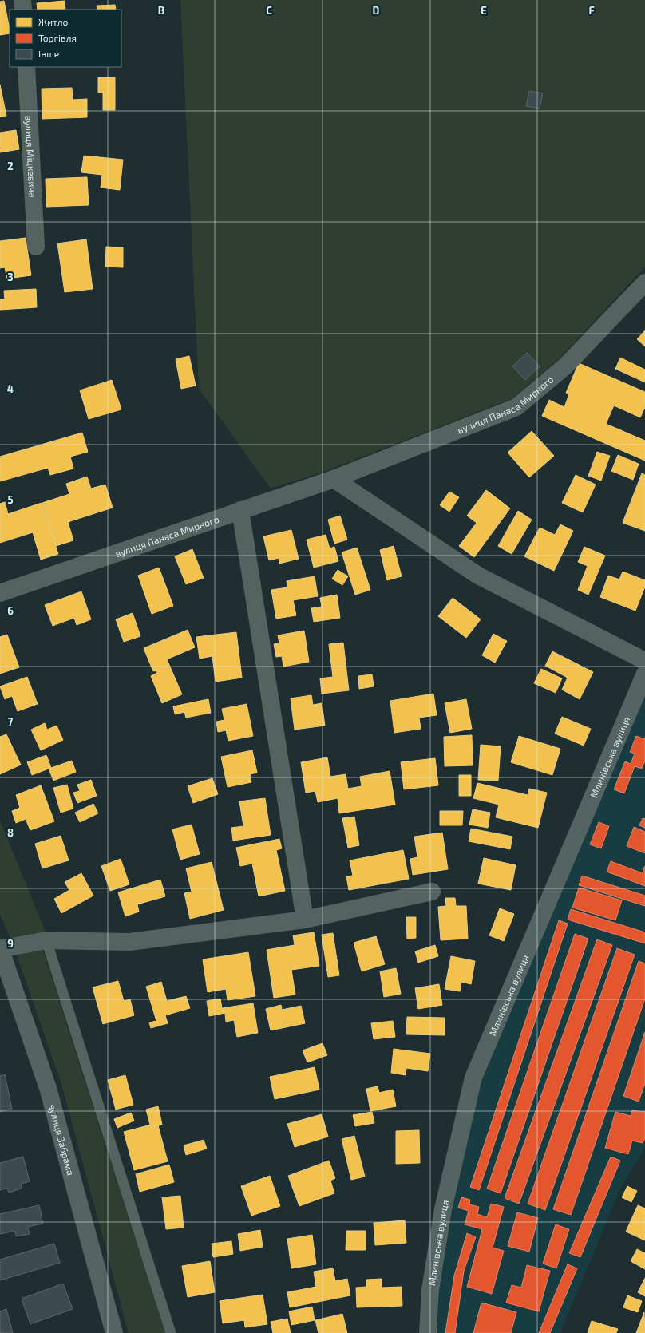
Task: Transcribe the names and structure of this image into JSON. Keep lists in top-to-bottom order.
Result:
{
  "streets": {
    "main road": ["Млинівська вулиця", "вулиця Забрама"],
    "street": ["вулиця Міцкевича", "вулиця Панаса Мирного"]
  },
  "legend": ["Житло", "Торгівля", "Інше"],
  "grid": {
    "columns": [
      "B",
      "C",
      "D",
      "E",
      "F"
    ],
    "rows": [
      "2",
      "3",
      "4",
      "5",
      "6",
      "7",
      "8",
      "9"
    ]
  }
}
